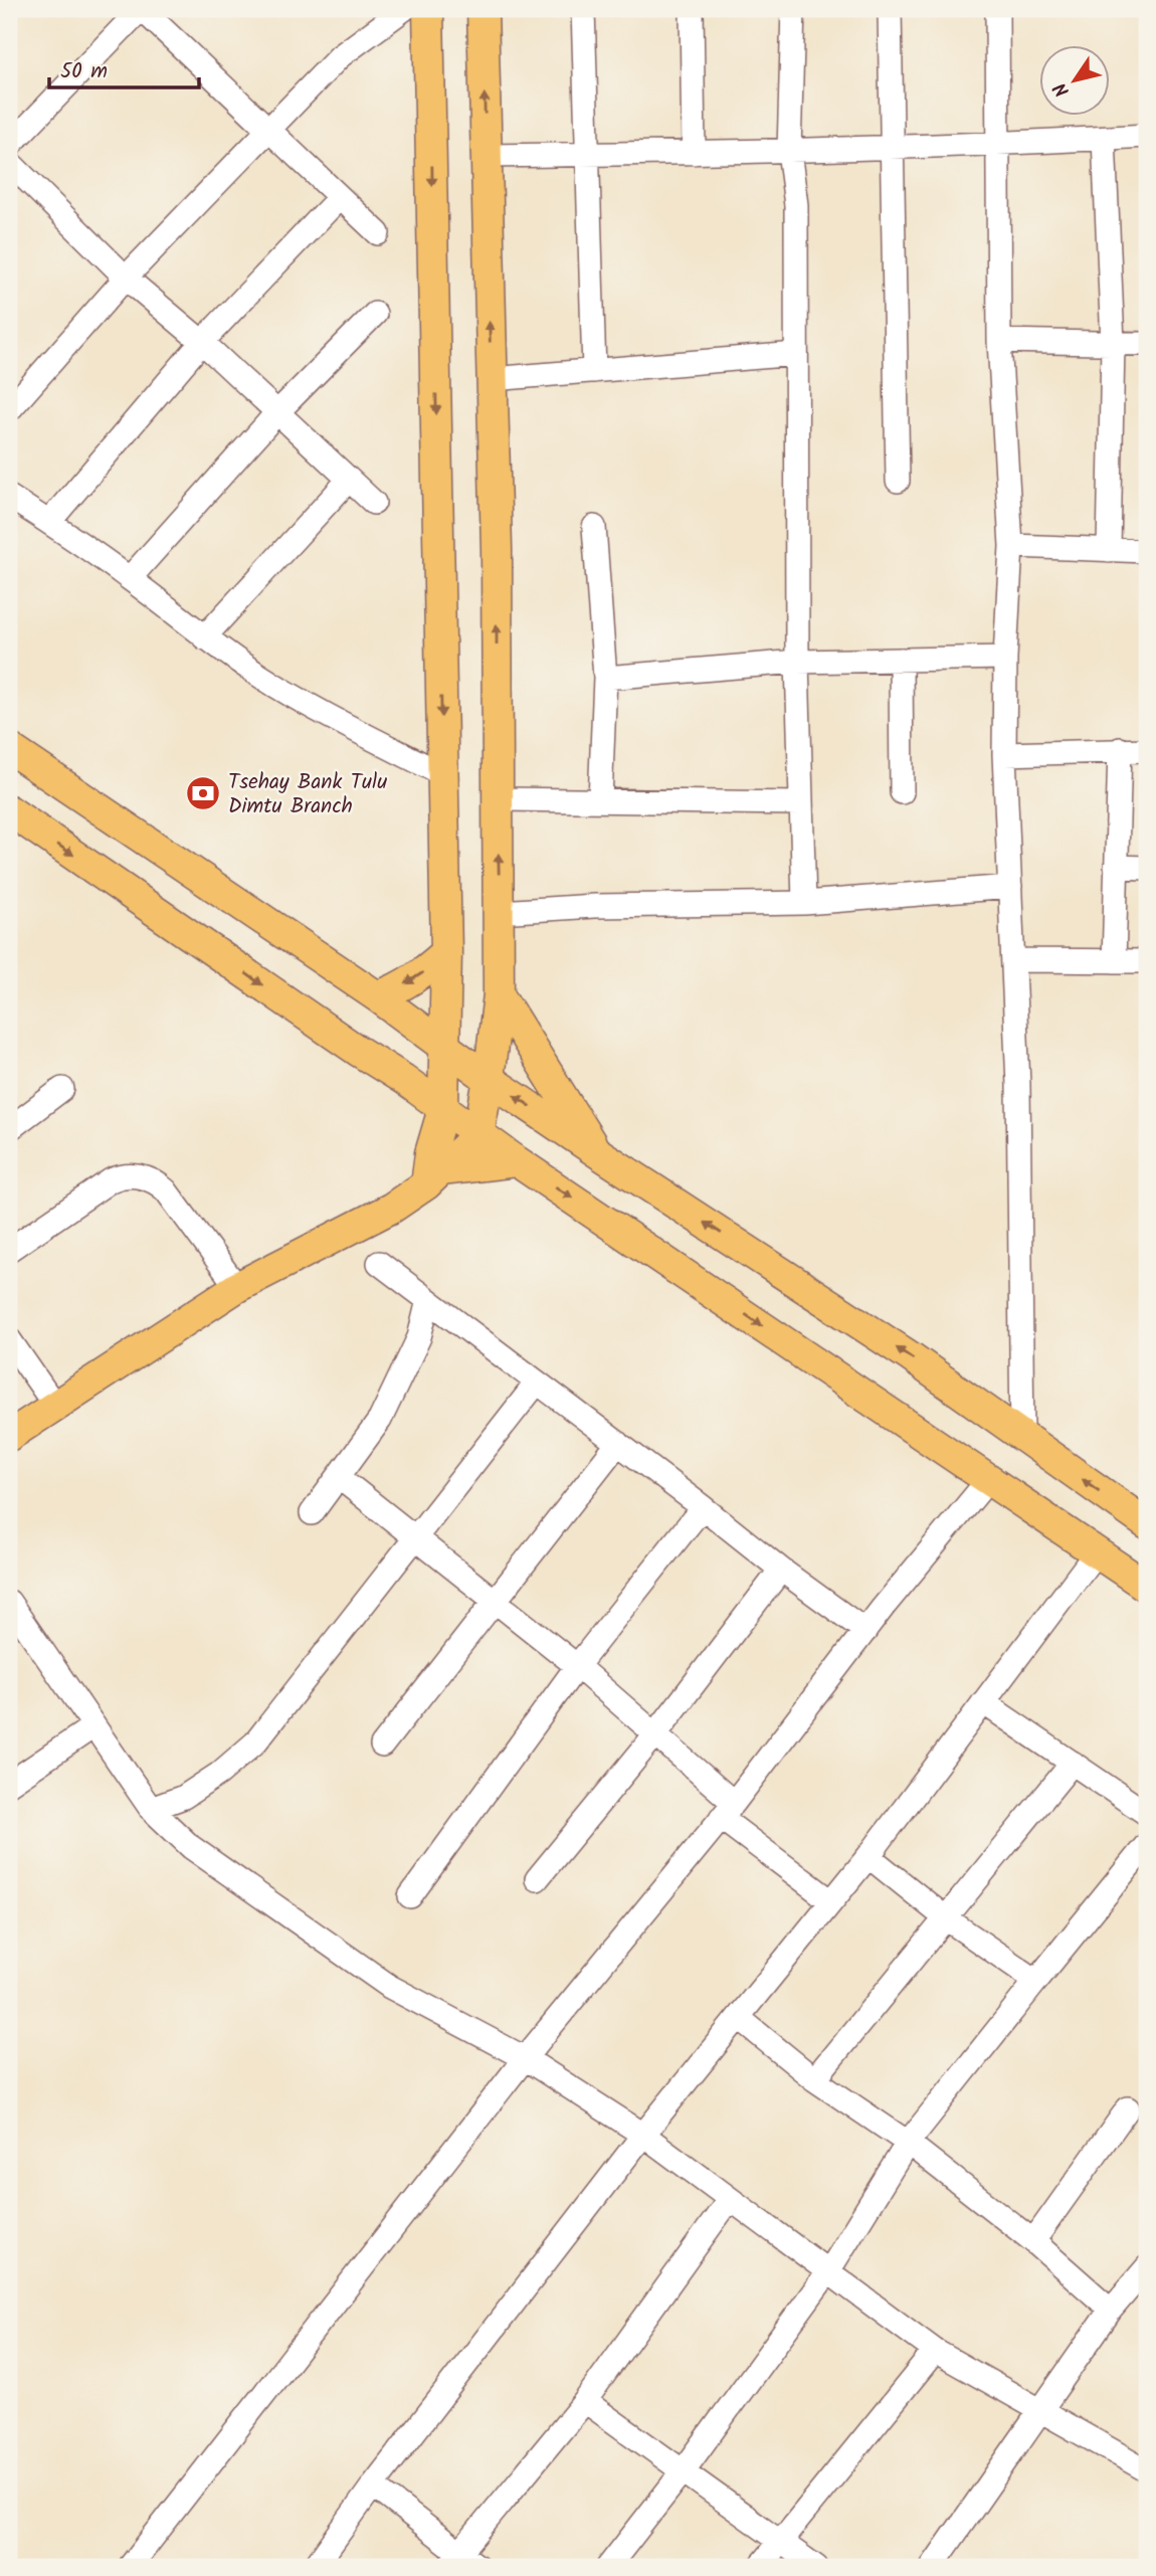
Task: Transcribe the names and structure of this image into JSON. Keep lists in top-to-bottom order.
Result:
{
  "places": {
    "bank": ["Tsehay Bank Tulu Dimtu Branch"]
  },
  "scale_bar": "50 m",
  "north": "bottom left"
}
